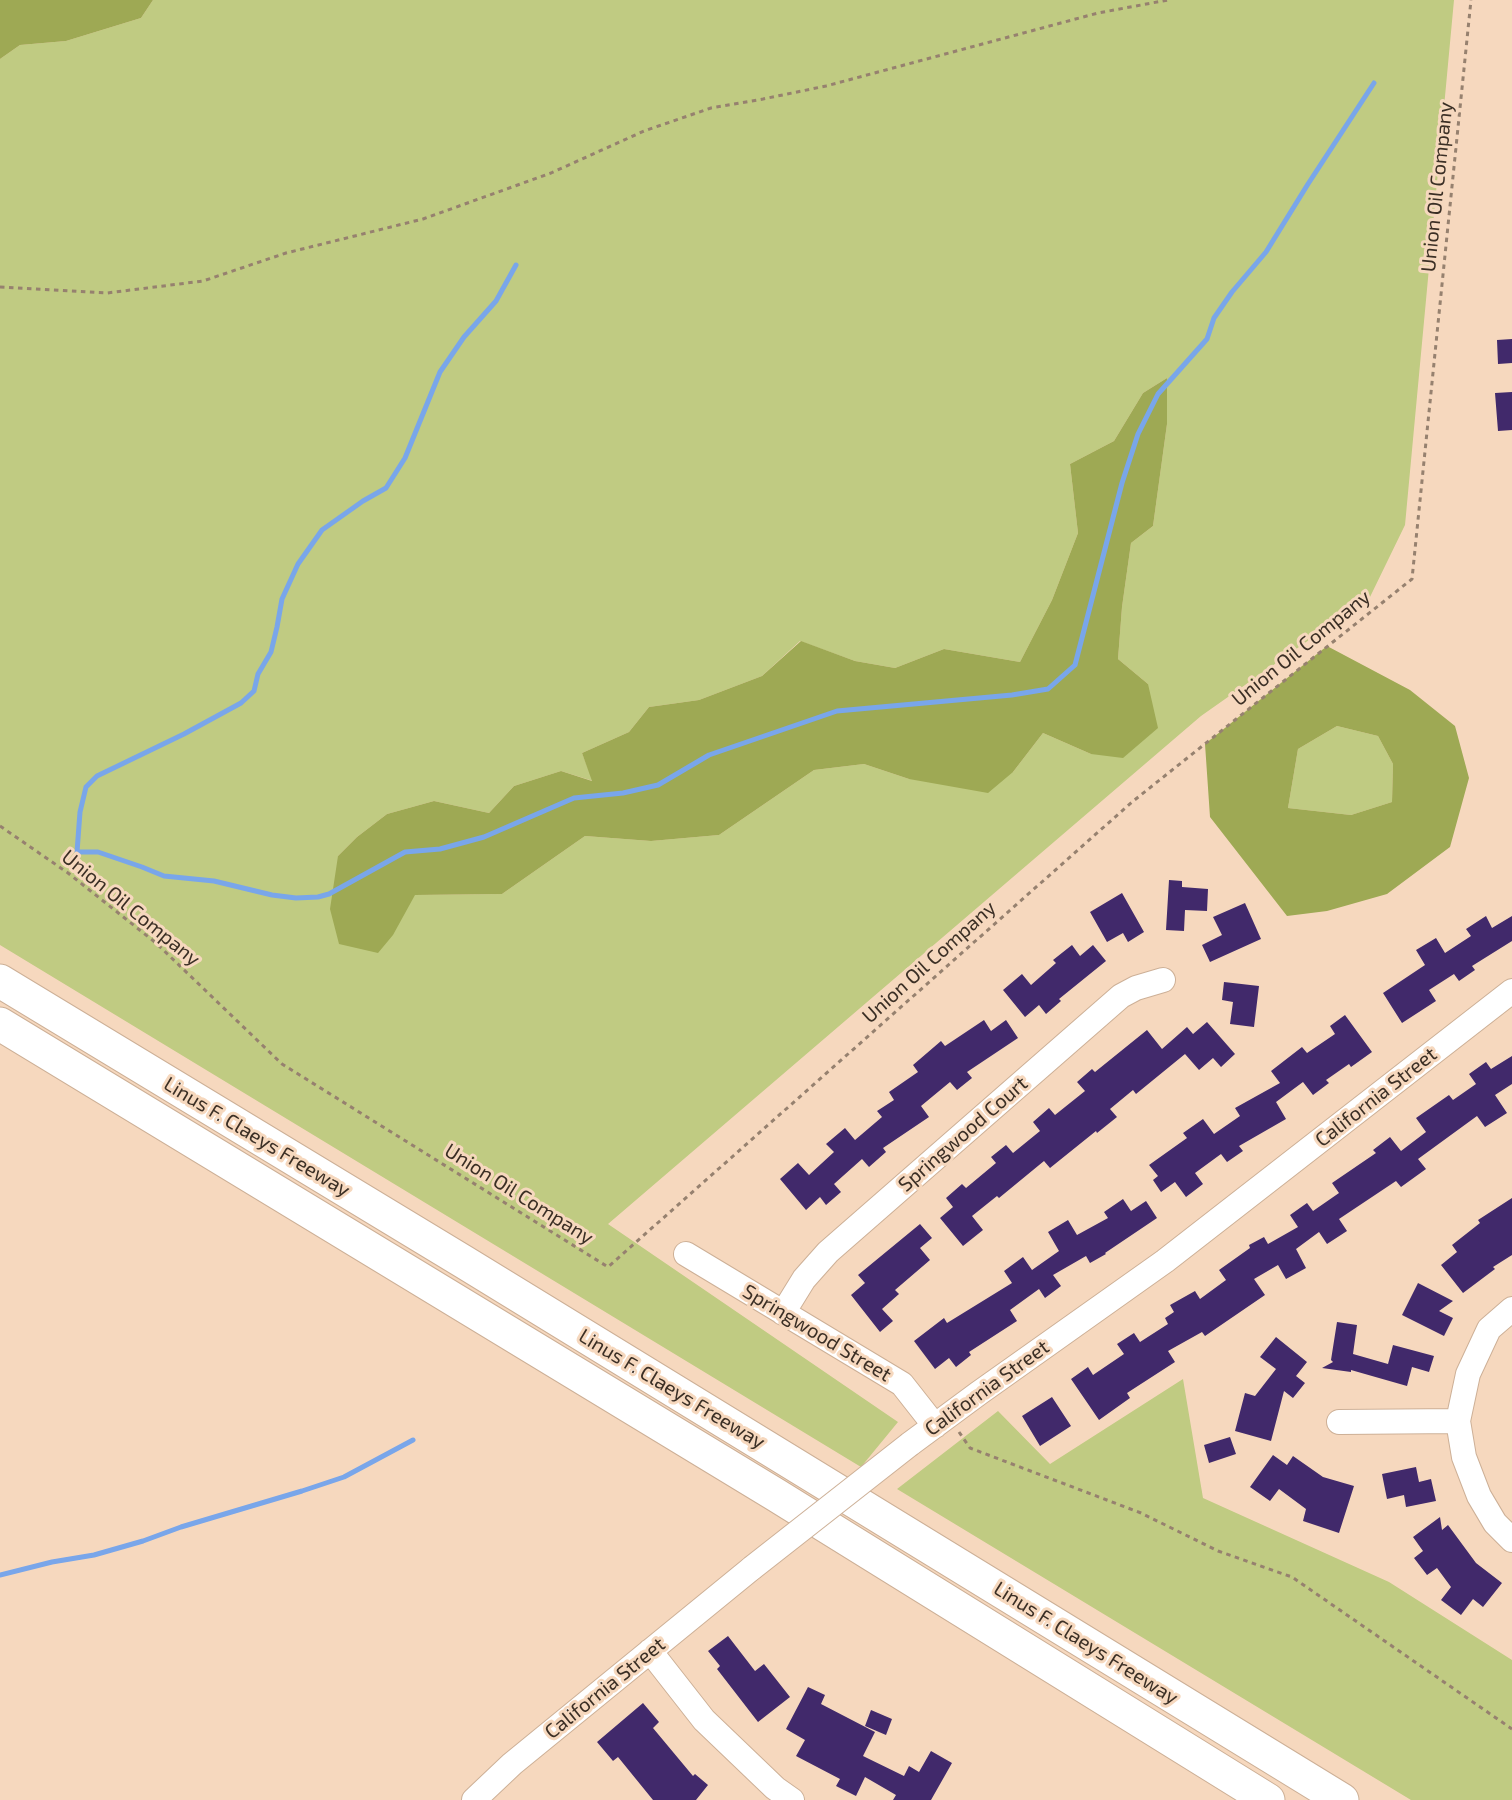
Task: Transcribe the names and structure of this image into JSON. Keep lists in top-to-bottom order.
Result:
{
  "streets": {
    "highway": ["Linus F. Claeys Freeway"],
    "street": ["California Street", "Springwood Court", "Springwood Street"],
    "path": ["Union Oil Company"]
  },
  "crossings": [
    ["California Street", "Springwood Street"],
    ["Springwood Court", "Springwood Street"]
  ]
}
